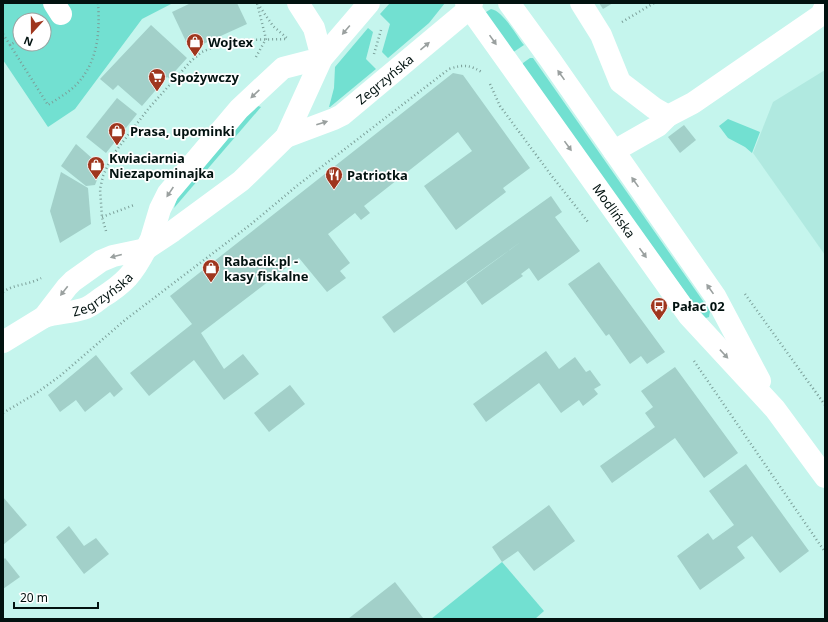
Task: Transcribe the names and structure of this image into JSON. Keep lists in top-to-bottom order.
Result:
{
  "streets": {
    "main road": ["Zegrzyńska", "Modlińska"]
  },
  "crossings": [
    ["Zegrzyńska", "Modlińska"]
  ],
  "places": {
    "shop": [
      "Wojtex",
      "Prasa, upominki",
      "Kwiaciarnia Niezapominajka",
      "Rabacik.pl - kasy fiskalne"
    ],
    "supermarket": ["Spożywczy"],
    "restaurant": ["Patriotka"],
    "bus stop": ["Pałac 02"]
  },
  "scale_bar": "20 m",
  "north": "bottom"
}
